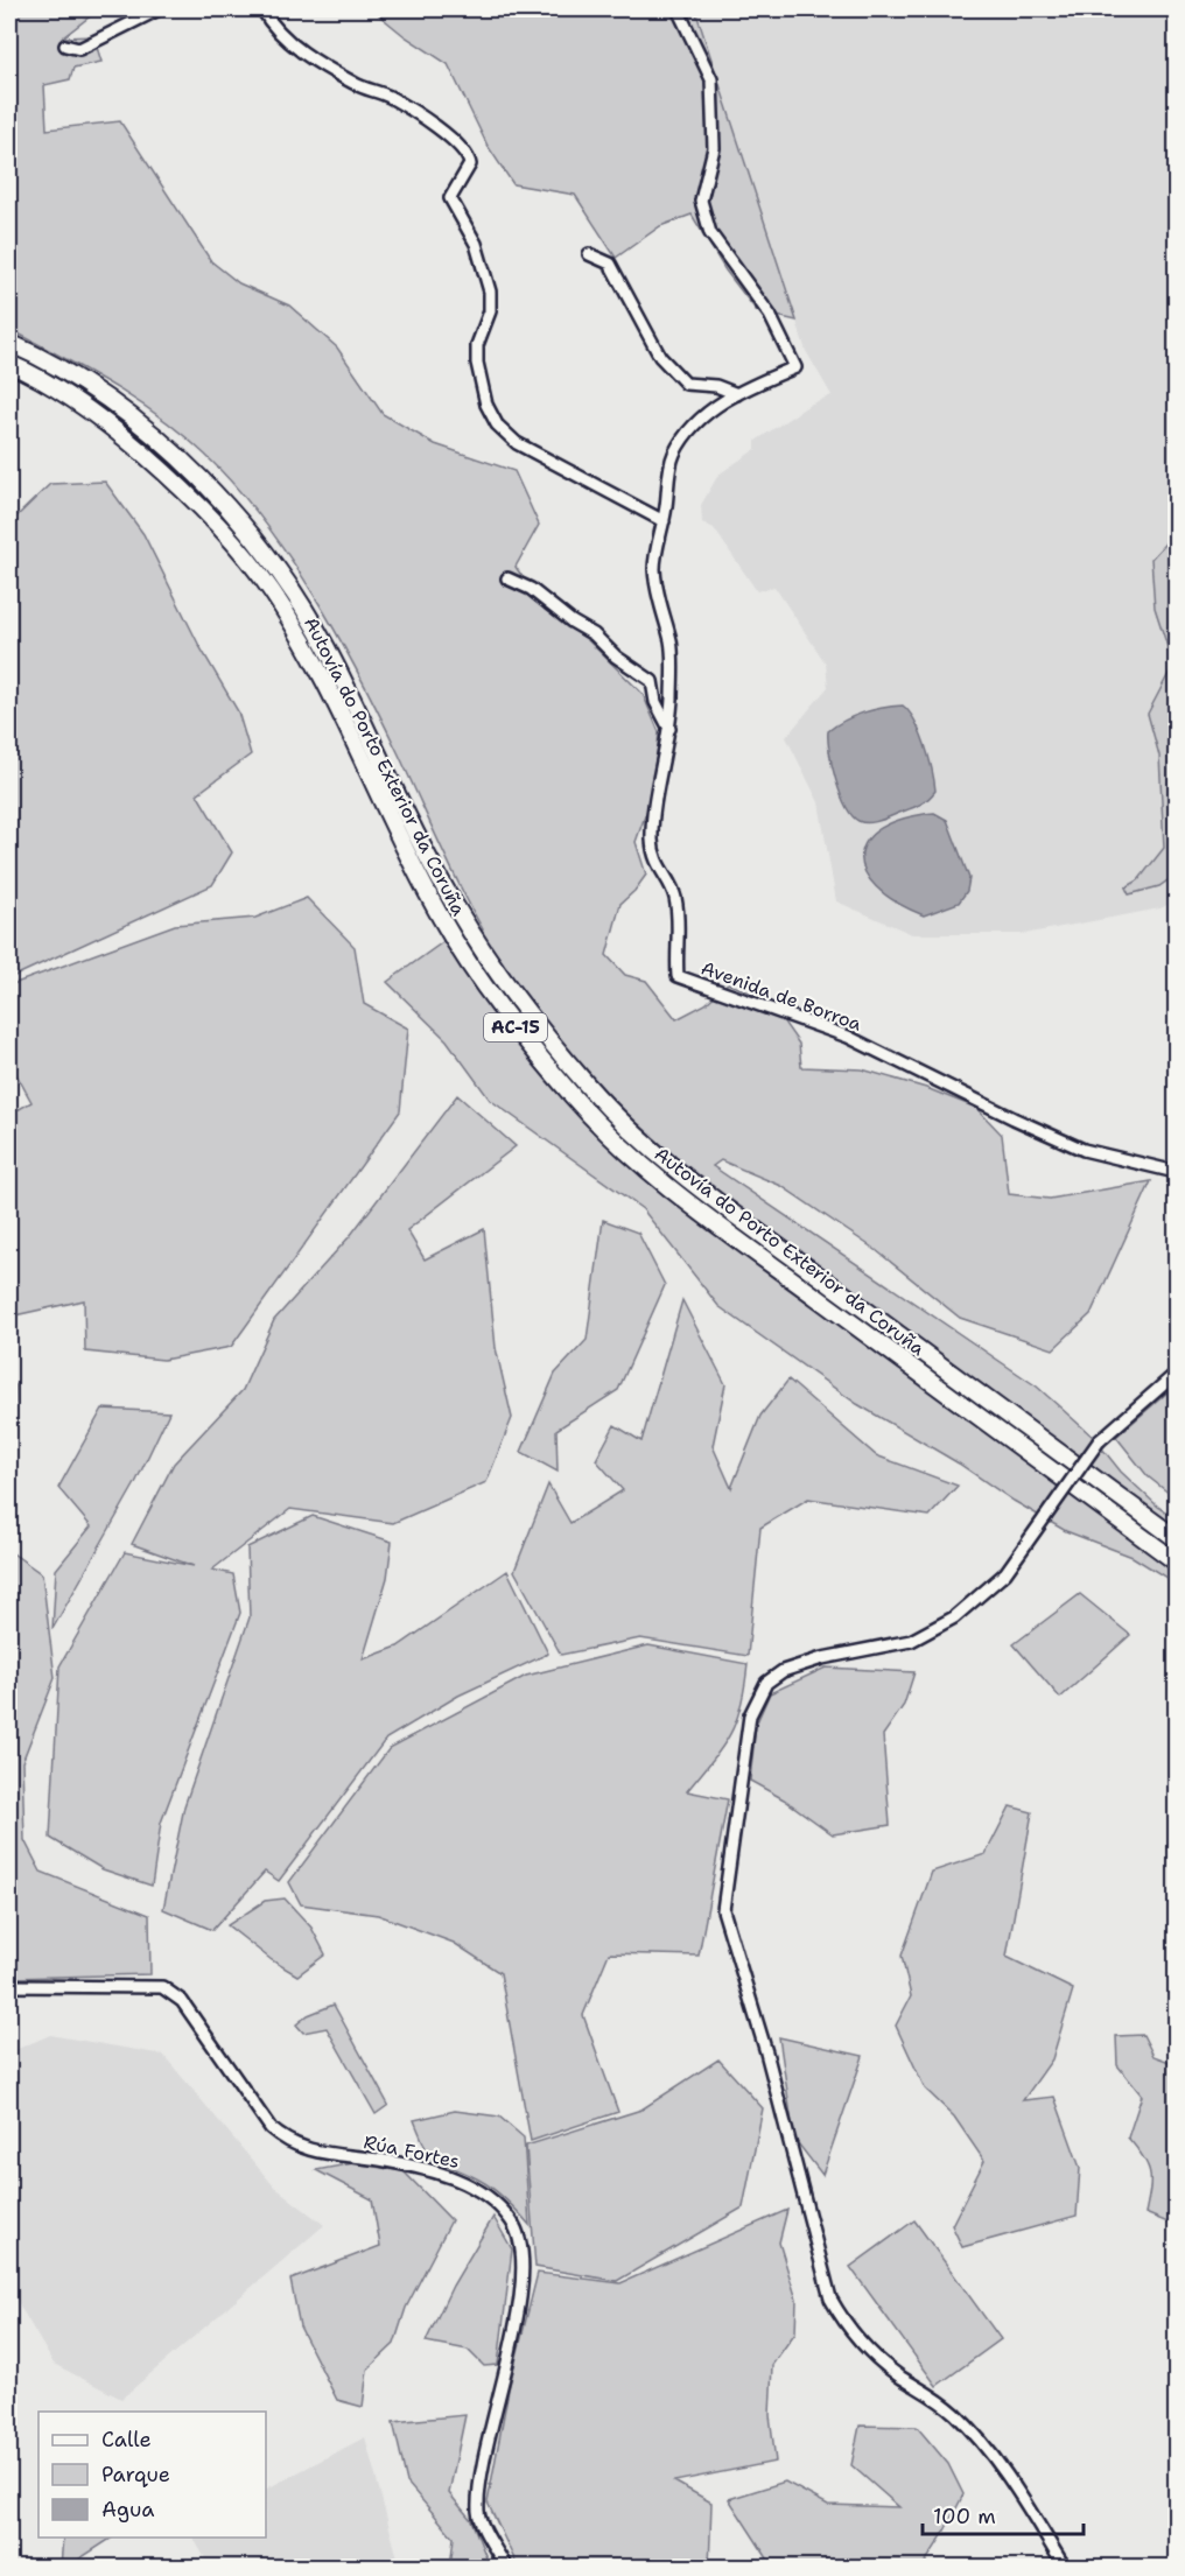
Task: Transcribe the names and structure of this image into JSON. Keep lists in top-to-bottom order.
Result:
{
  "streets": {
    "highway": ["Autovía do Porto Exterior da Coruña", "AC-15"],
    "street": ["Avenida de Borroa", "Rúa Fortes"]
  },
  "legend": ["Calle", "Parque", "Agua"],
  "scale_bar": "100 m"
}
